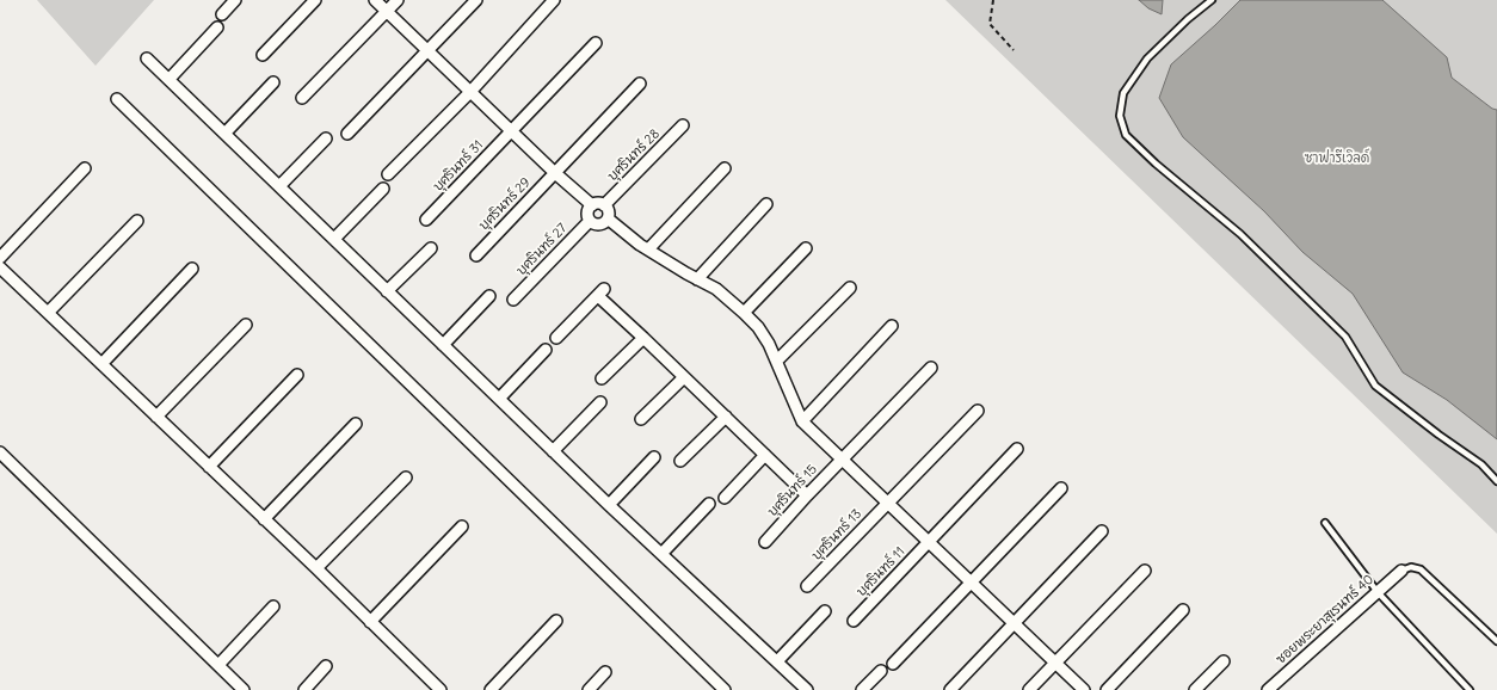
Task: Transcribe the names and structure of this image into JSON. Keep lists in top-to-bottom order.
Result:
{
  "streets": {
    "street": [
      "บุศรินทร์ 28",
      "บุศรินทร์ 31",
      "บุศรินทร์ 29",
      "บุศรินทร์ 27",
      "บุศรินทร์ 15",
      "บุศรินทร์ 13",
      "บุศรินทร์ 11",
      "ซอยพระยาสุเรนทร์ 40"
    ]
  },
  "crossings": [
    ["บุศรินทร์ 28", "บุศรินทร์ 27"]
  ],
  "parks": ["ซาฟารีเวิลด์"]
}
